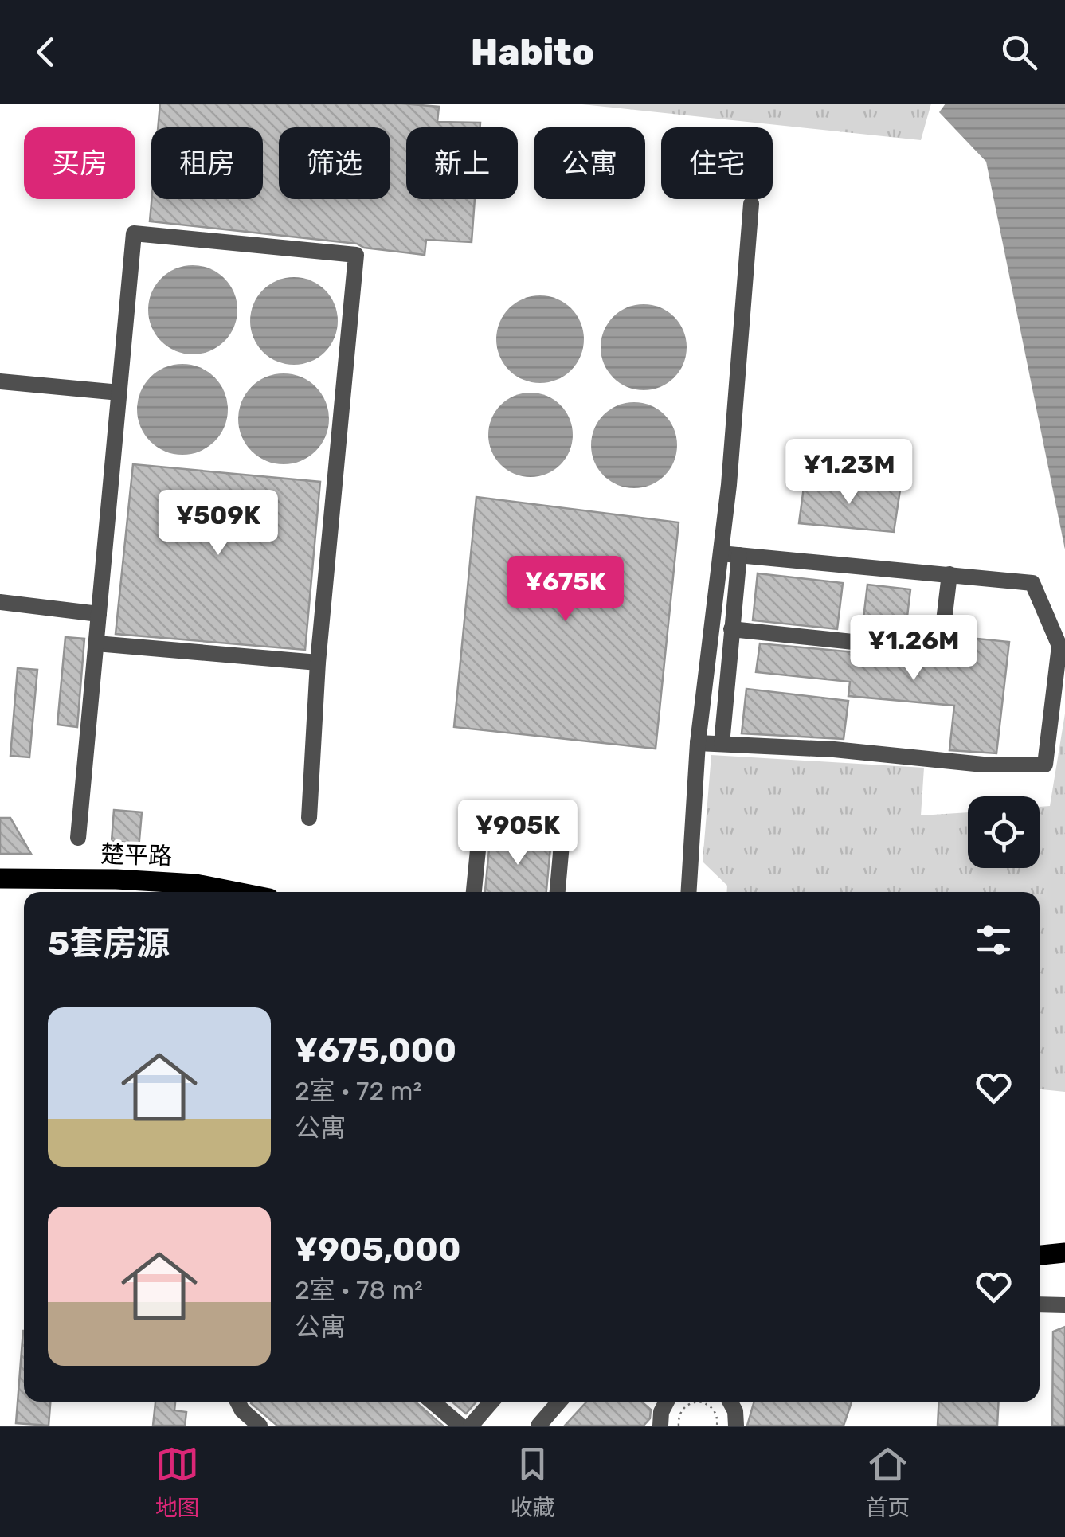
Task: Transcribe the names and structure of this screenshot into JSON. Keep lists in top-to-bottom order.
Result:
{
  "streets": {
    "main road": ["楚平路"]
  },
  "page": {
    "header": "Habito",
    "chip": [
      "买房",
      "租房",
      "筛选",
      "新上",
      "公寓",
      "住宅"
    ],
    "price": [
      "¥1.23M",
      "¥509K",
      "¥675K",
      "¥1.26M",
      "¥905K"
    ],
    "heading": "5套房源",
    "list": [
      {
        "name": "¥675,000",
        "note": "2室 · 72 m² · 公寓"
      },
      {
        "name": "¥905,000",
        "note": "2室 · 78 m² · 公寓"
      }
    ],
    "tabs": ["地图", "收藏", "首页"]
  }
}
